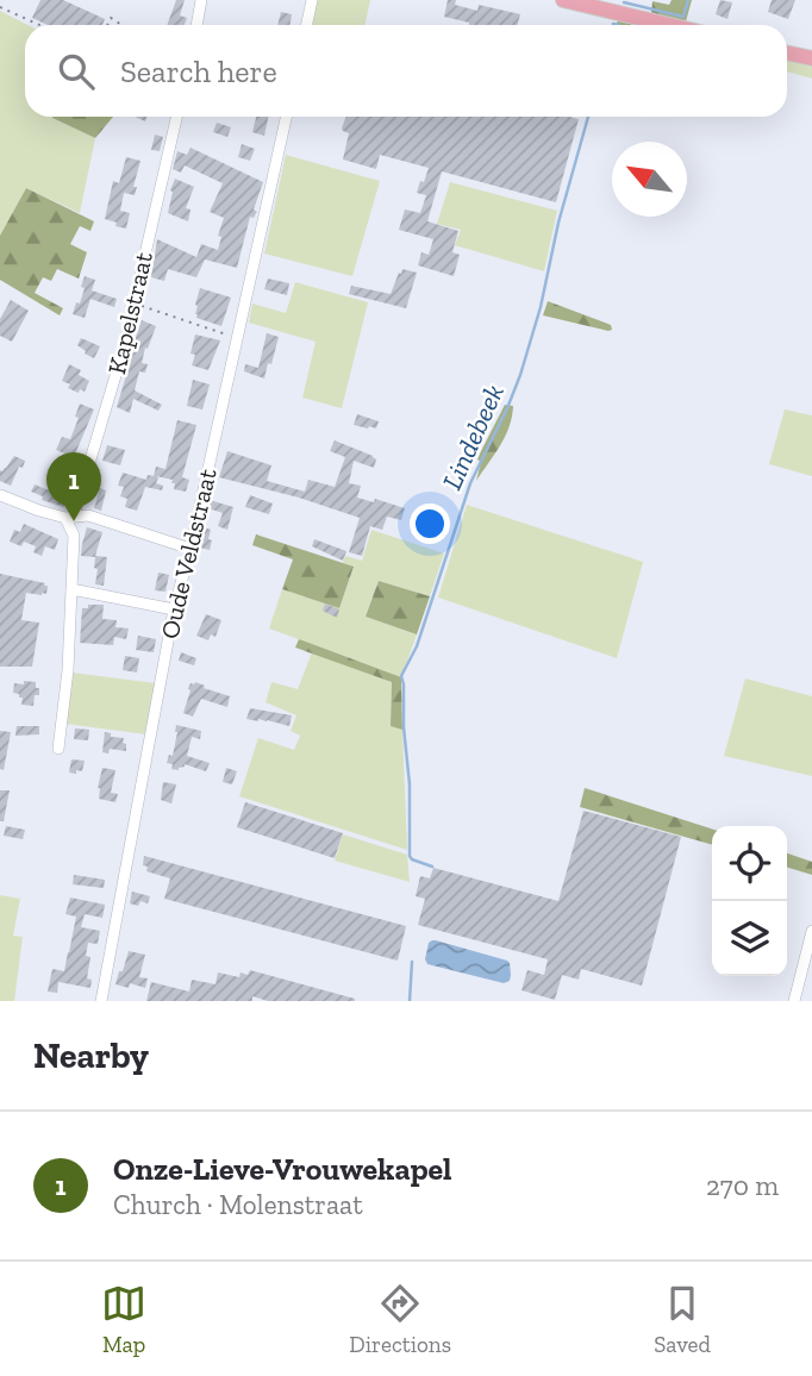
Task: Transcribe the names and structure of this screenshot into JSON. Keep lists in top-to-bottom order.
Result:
{
  "streets": {
    "street": ["Kapelstraat", "Oude Veldstraat"]
  },
  "water": ["Lindebeek"],
  "north": "top left",
  "page": {
    "search": "Search here",
    "pins": "1",
    "heading": "Nearby",
    "list": [
      {
        "mark": "1",
        "name": "Onze-Lieve-Vrouwekapel",
        "note": "Church · Molenstraat",
        "value": "270 m"
      }
    ],
    "nav": ["Map", "Directions", "Saved"]
  }
}
